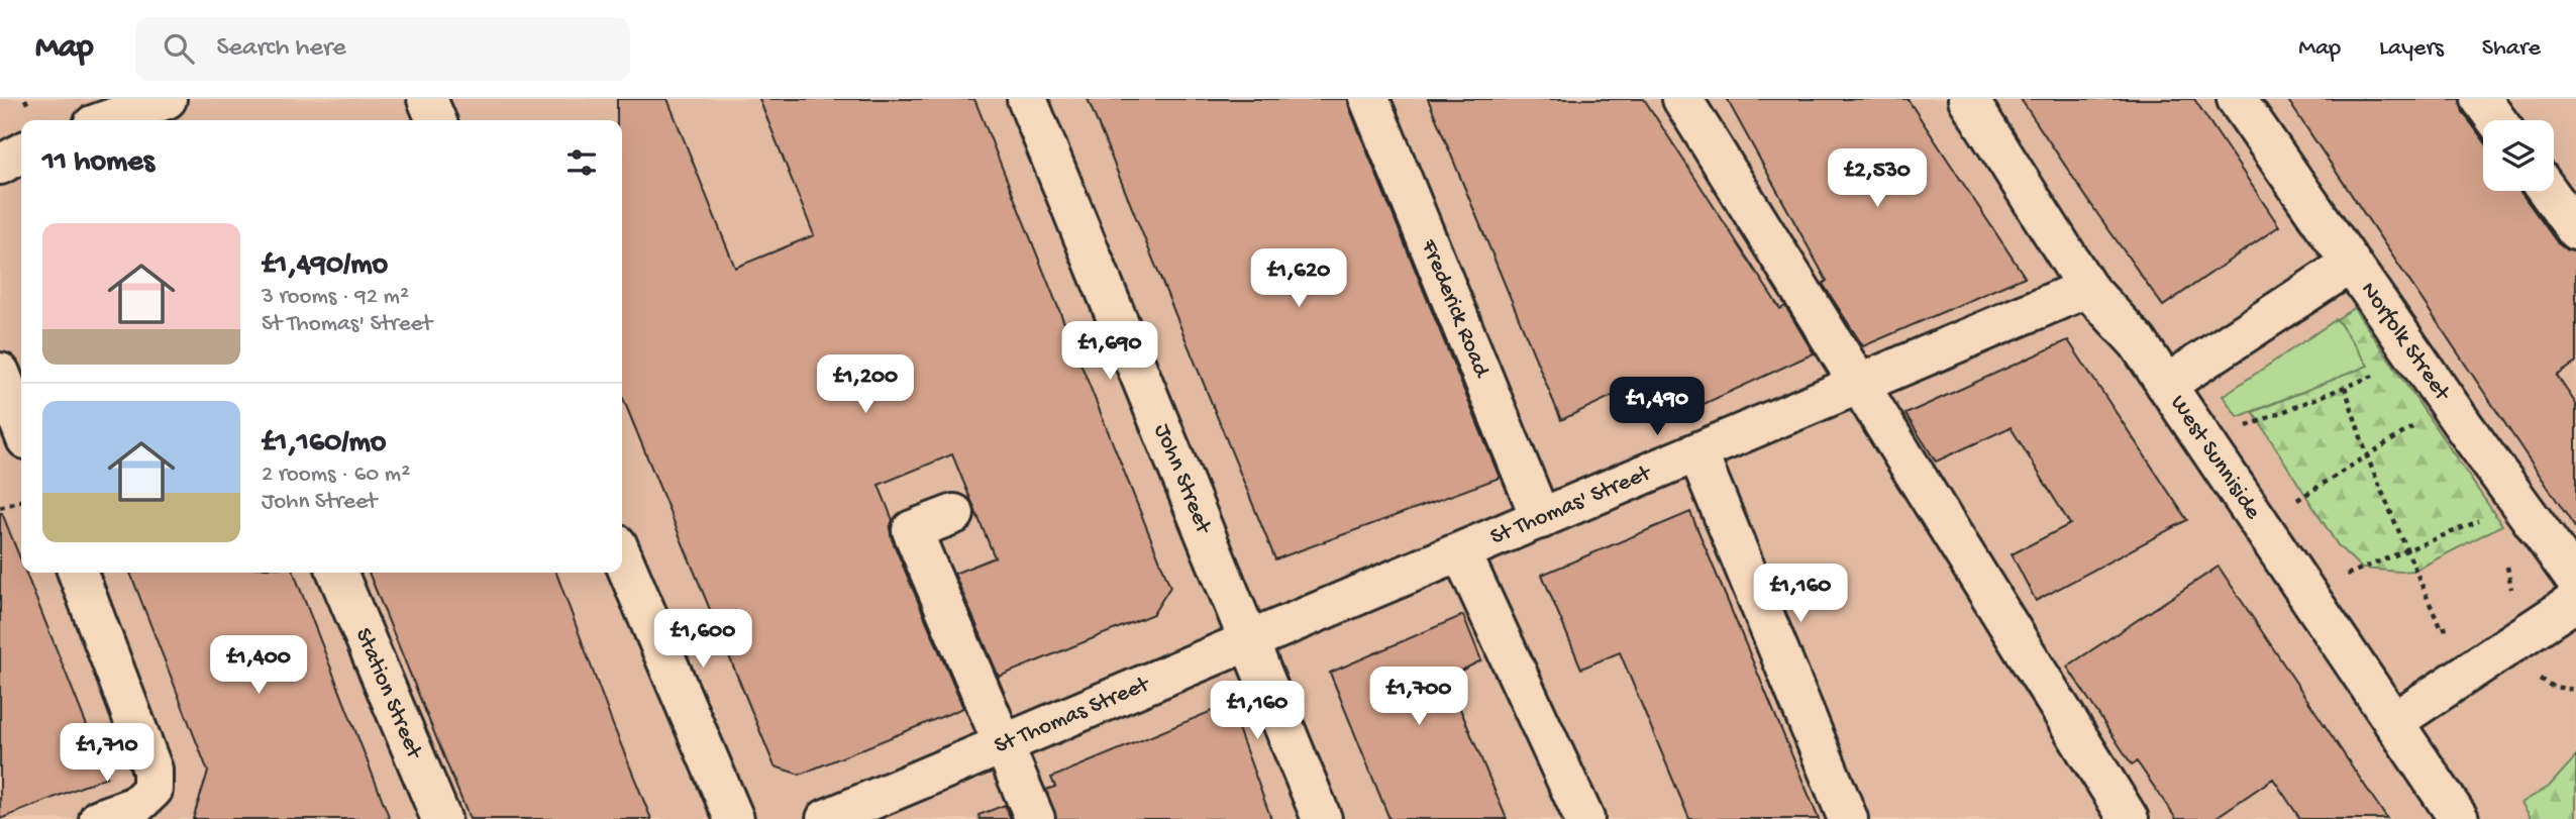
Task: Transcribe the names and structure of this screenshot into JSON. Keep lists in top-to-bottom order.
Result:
{
  "streets": {
    "street": [
      "Frederick Road",
      "Norfolk Street",
      "West Sunniside",
      "John Street",
      "St Thomas' Street",
      "Station Street",
      "St Thomas Street"
    ]
  },
  "crossings": [
    ["Frederick Road", "St Thomas' Street"],
    ["West Sunniside", "St Thomas' Street"],
    ["John Street", "St Thomas' Street"],
    ["John Street", "St Thomas Street"],
    ["St Thomas' Street", "St Thomas Street"]
  ],
  "page": {
    "header": "Map",
    "search": "Search here",
    "nav": ["Map", "Layers", "Share"],
    "heading": "11 homes",
    "price": [
      "£2,530",
      "£1,620",
      "£1,690",
      "£1,200",
      "£1,490",
      "£1,160",
      "£1,600",
      "£1,400",
      "£1,700",
      "£1,160",
      "£1,710"
    ],
    "list": [
      {
        "name": "£1,490/mo",
        "note": "3 rooms · 92 m² · St Thomas' Street"
      },
      {
        "name": "£1,160/mo",
        "note": "2 rooms · 60 m² · John Street"
      }
    ]
  }
}
